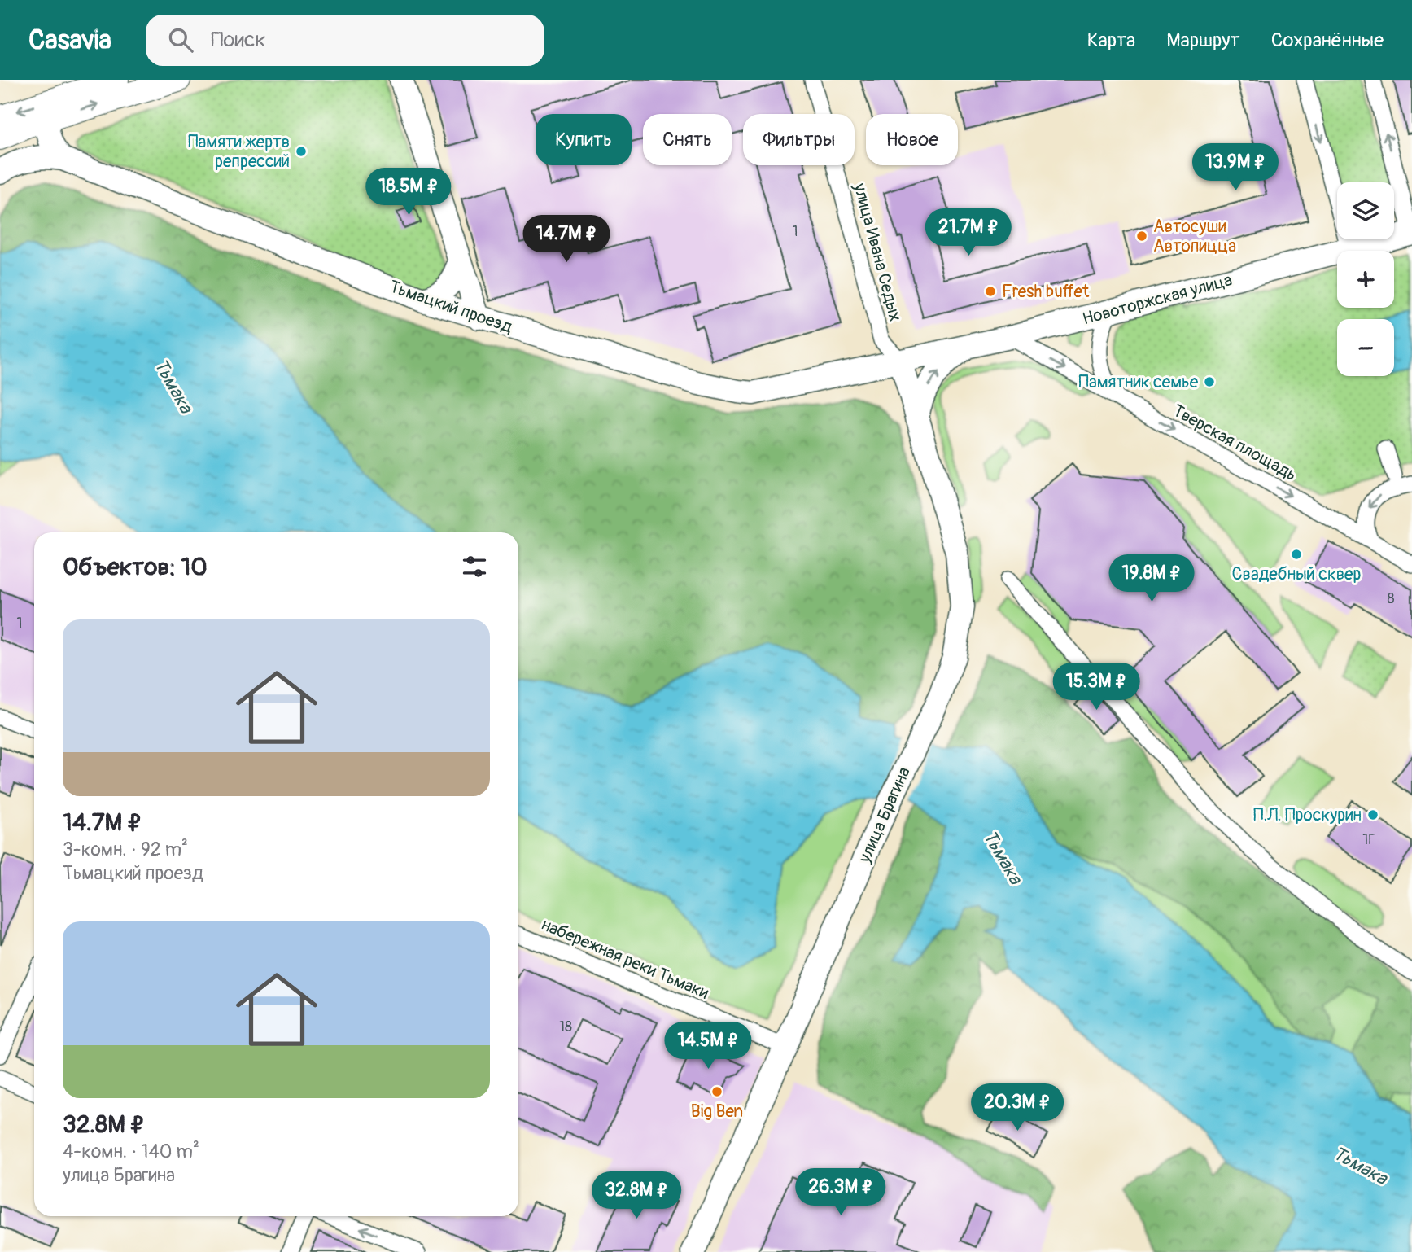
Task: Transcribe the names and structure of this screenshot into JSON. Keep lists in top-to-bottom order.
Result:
{
  "streets": {
    "main road": ["Новоторжская улица", "Тьмацкий проезд", "улица Брагина"],
    "street": ["улица Ивана Седых", "Тверская площадь", "набережная реки Тьмаки"]
  },
  "crossings": [
    ["улица Ивана Седых", "Новоторжская улица"],
    ["улица Ивана Седых", "Тьмацкий проезд"],
    ["улица Ивана Седых", "улица Брагина"],
    ["Новоторжская улица", "Тьмацкий проезд"],
    ["Новоторжская улица", "Тверская площадь"],
    ["Новоторжская улица", "улица Брагина"],
    ["Тьмацкий проезд", "улица Брагина"],
    ["улица Брагина", "набережная реки Тьмаки"]
  ],
  "one_way": ["Тверская площадь"],
  "water": ["Тьмака"],
  "places": [
    "Памяти жертв репрессий",
    "Автосуши Автопицца",
    "Fresh buffet",
    "Памятник семье",
    "Свадебный сквер",
    "П.Л. Проскурин",
    "Big Ben"
  ],
  "house_numbers": [
    "1",
    "8",
    "1",
    "1Г",
    "18"
  ],
  "page": {
    "header": "Casavia",
    "search": "Поиск",
    "nav": ["Карта", "Маршрут", "Сохранённые"],
    "chip": [
      "Купить",
      "Снять",
      "Фильтры",
      "Новое"
    ],
    "price": [
      "13.9M ₽",
      "18.5M ₽",
      "21.7M ₽",
      "14.7M ₽",
      "19.8M ₽",
      "15.3M ₽",
      "14.5M ₽",
      "20.3M ₽",
      "26.3M ₽",
      "32.8M ₽"
    ],
    "map_buttons": ["+", "−"],
    "heading": "Объектов: 10",
    "list": [
      {
        "name": "14.7M ₽",
        "note": "3-комн. · 92 m² · Тьмацкий проезд"
      },
      {
        "name": "32.8M ₽",
        "note": "4-комн. · 140 m² · улица Брагина"
      }
    ]
  }
}
